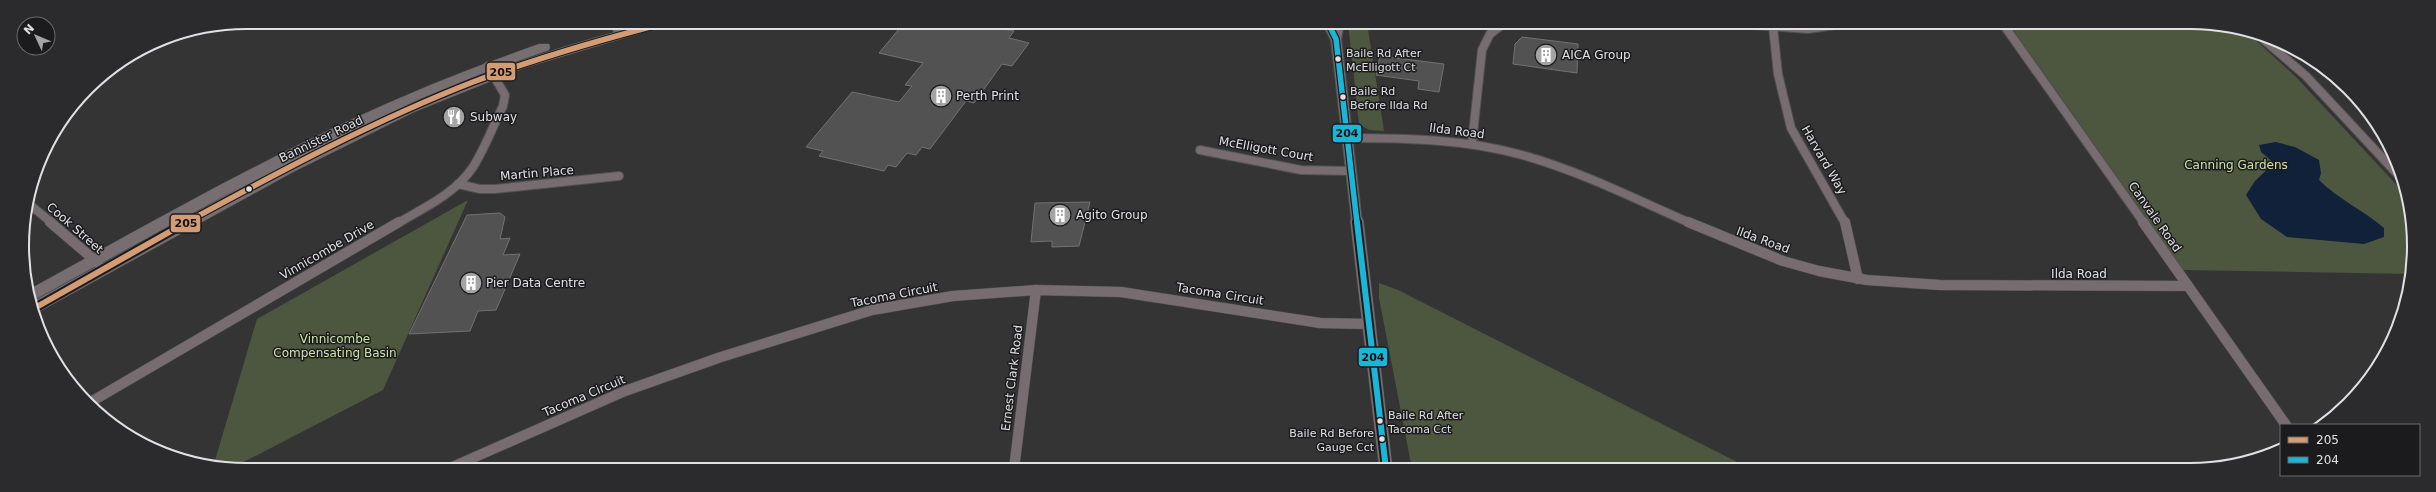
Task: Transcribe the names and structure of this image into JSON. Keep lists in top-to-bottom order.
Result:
{
  "streets": {
    "main road": ["Bannister Road"],
    "street": [
      "Ilda Road",
      "McElligott Court",
      "Harvard Way",
      "Martin Place",
      "Canvale Road",
      "Cook Street",
      "Vinnicombe Drive",
      "Tacoma Circuit",
      "Ernest Clark Road"
    ]
  },
  "crossings": [
    ["Ilda Road", "Harvard Way"],
    ["Ilda Road", "Canvale Road"],
    ["Bannister Road", "Cook Street"],
    ["Bannister Road", "Vinnicombe Drive"],
    ["Martin Place", "Vinnicombe Drive"],
    ["Tacoma Circuit", "Ernest Clark Road"]
  ],
  "parks": ["Canning Gardens", "Vinnicombe Compensating Basin"],
  "places": {
    "building": [
      "AICA Group",
      "Perth Print",
      "Agito Group",
      "Pier Data Centre"
    ],
    "other": [
      "Baile Rd After McElligott Ct",
      "Baile Rd Before Ilda Rd",
      "Baile Rd After Tacoma Cct",
      "Baile Rd Before Gauge Cct"
    ],
    "restaurant": ["Subway"]
  },
  "lines": ["transit line 205", "transit line 204"],
  "legend": ["205", "204"],
  "north": "top left"
}
